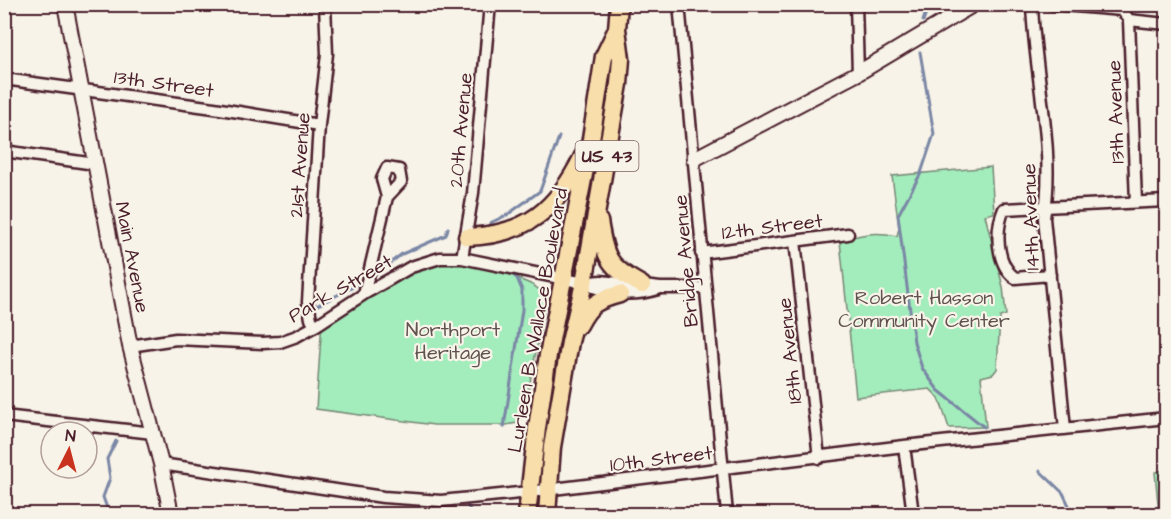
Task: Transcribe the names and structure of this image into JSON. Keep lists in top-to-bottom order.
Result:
{
  "streets": {
    "highway": ["US 43", "Lurleen B Wallace Boulevard"],
    "main road": ["Main Avenue"],
    "street": [
      "13th Street",
      "13th Avenue",
      "20th Avenue",
      "21st Avenue",
      "14th Avenue",
      "12th Street",
      "Bridge Avenue",
      "Park Street",
      "18th Avenue",
      "10th Street"
    ]
  },
  "crossings": [
    ["13th Street", "21st Avenue"],
    ["13th Street", "Main Avenue"],
    ["20th Avenue", "Park Street"],
    ["21st Avenue", "Park Street"],
    ["14th Avenue", "10th Street"],
    ["12th Street", "Bridge Avenue"],
    ["12th Street", "18th Avenue"],
    ["Main Avenue", "Park Street"],
    ["Main Avenue", "10th Street"],
    ["Bridge Avenue", "10th Street"],
    ["Park Street", "Lurleen B Wallace Boulevard"],
    ["Lurleen B Wallace Boulevard", "10th Street"],
    ["18th Avenue", "10th Street"]
  ],
  "parks": ["Robert Hasson Community Center", "Northport Heritage"],
  "north": "top"
}
